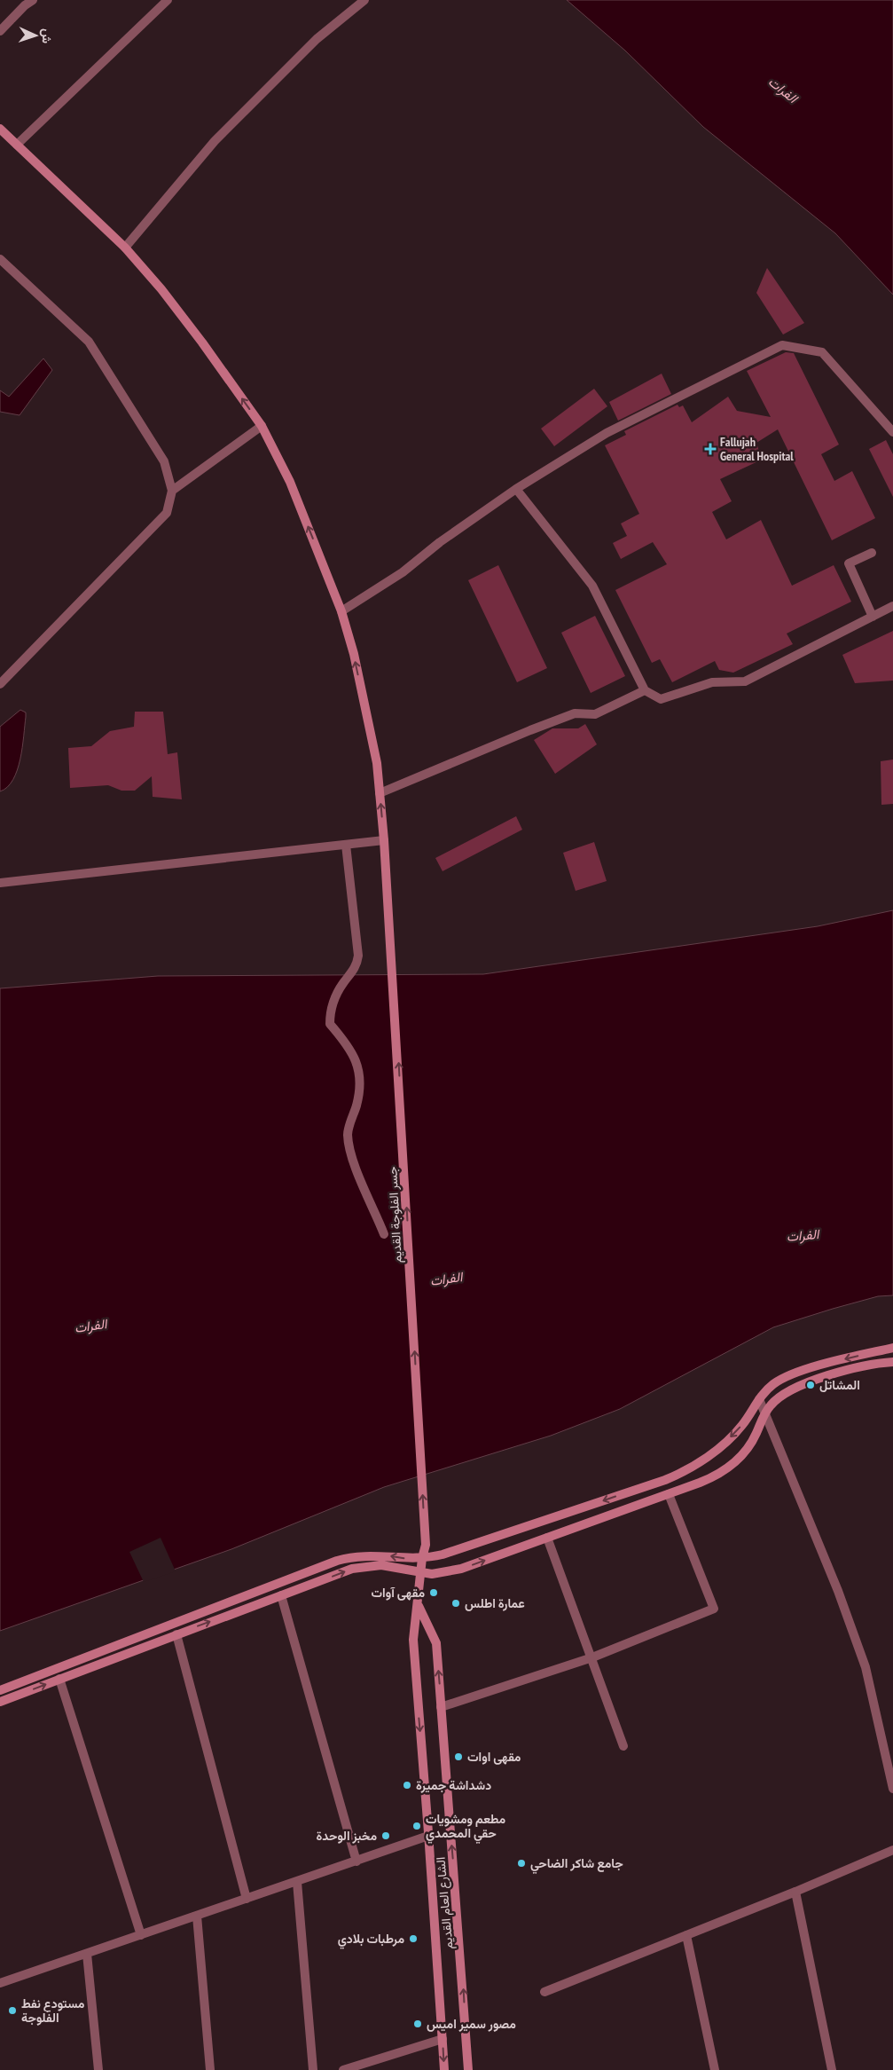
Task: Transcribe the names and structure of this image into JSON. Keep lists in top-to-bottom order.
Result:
{
  "streets": {
    "main road": ["جسر الفلوجة القديم", "الشارع العام القديم"]
  },
  "crossings": [
    ["جسر الفلوجة القديم", "الشارع العام القديم"]
  ],
  "one_way": ["جسر الفلوجة القديم"],
  "water": ["الفرات"],
  "places": {
    "health": ["Fallujah General Hospital"],
    "other": [
      "المشاتل",
      "مقهى آوات",
      "عمارة اطلس",
      "مقهى اوات",
      "دشداشة جميرة",
      "مطعم ومشويات حقي المحمدي",
      "مخبز الوحدة",
      "جامع شاكر الضاحي",
      "مرطبات بلادي",
      "مستودع نفط الفلوجة",
      "مصور سمير اميس"
    ]
  },
  "north": "right"
}
